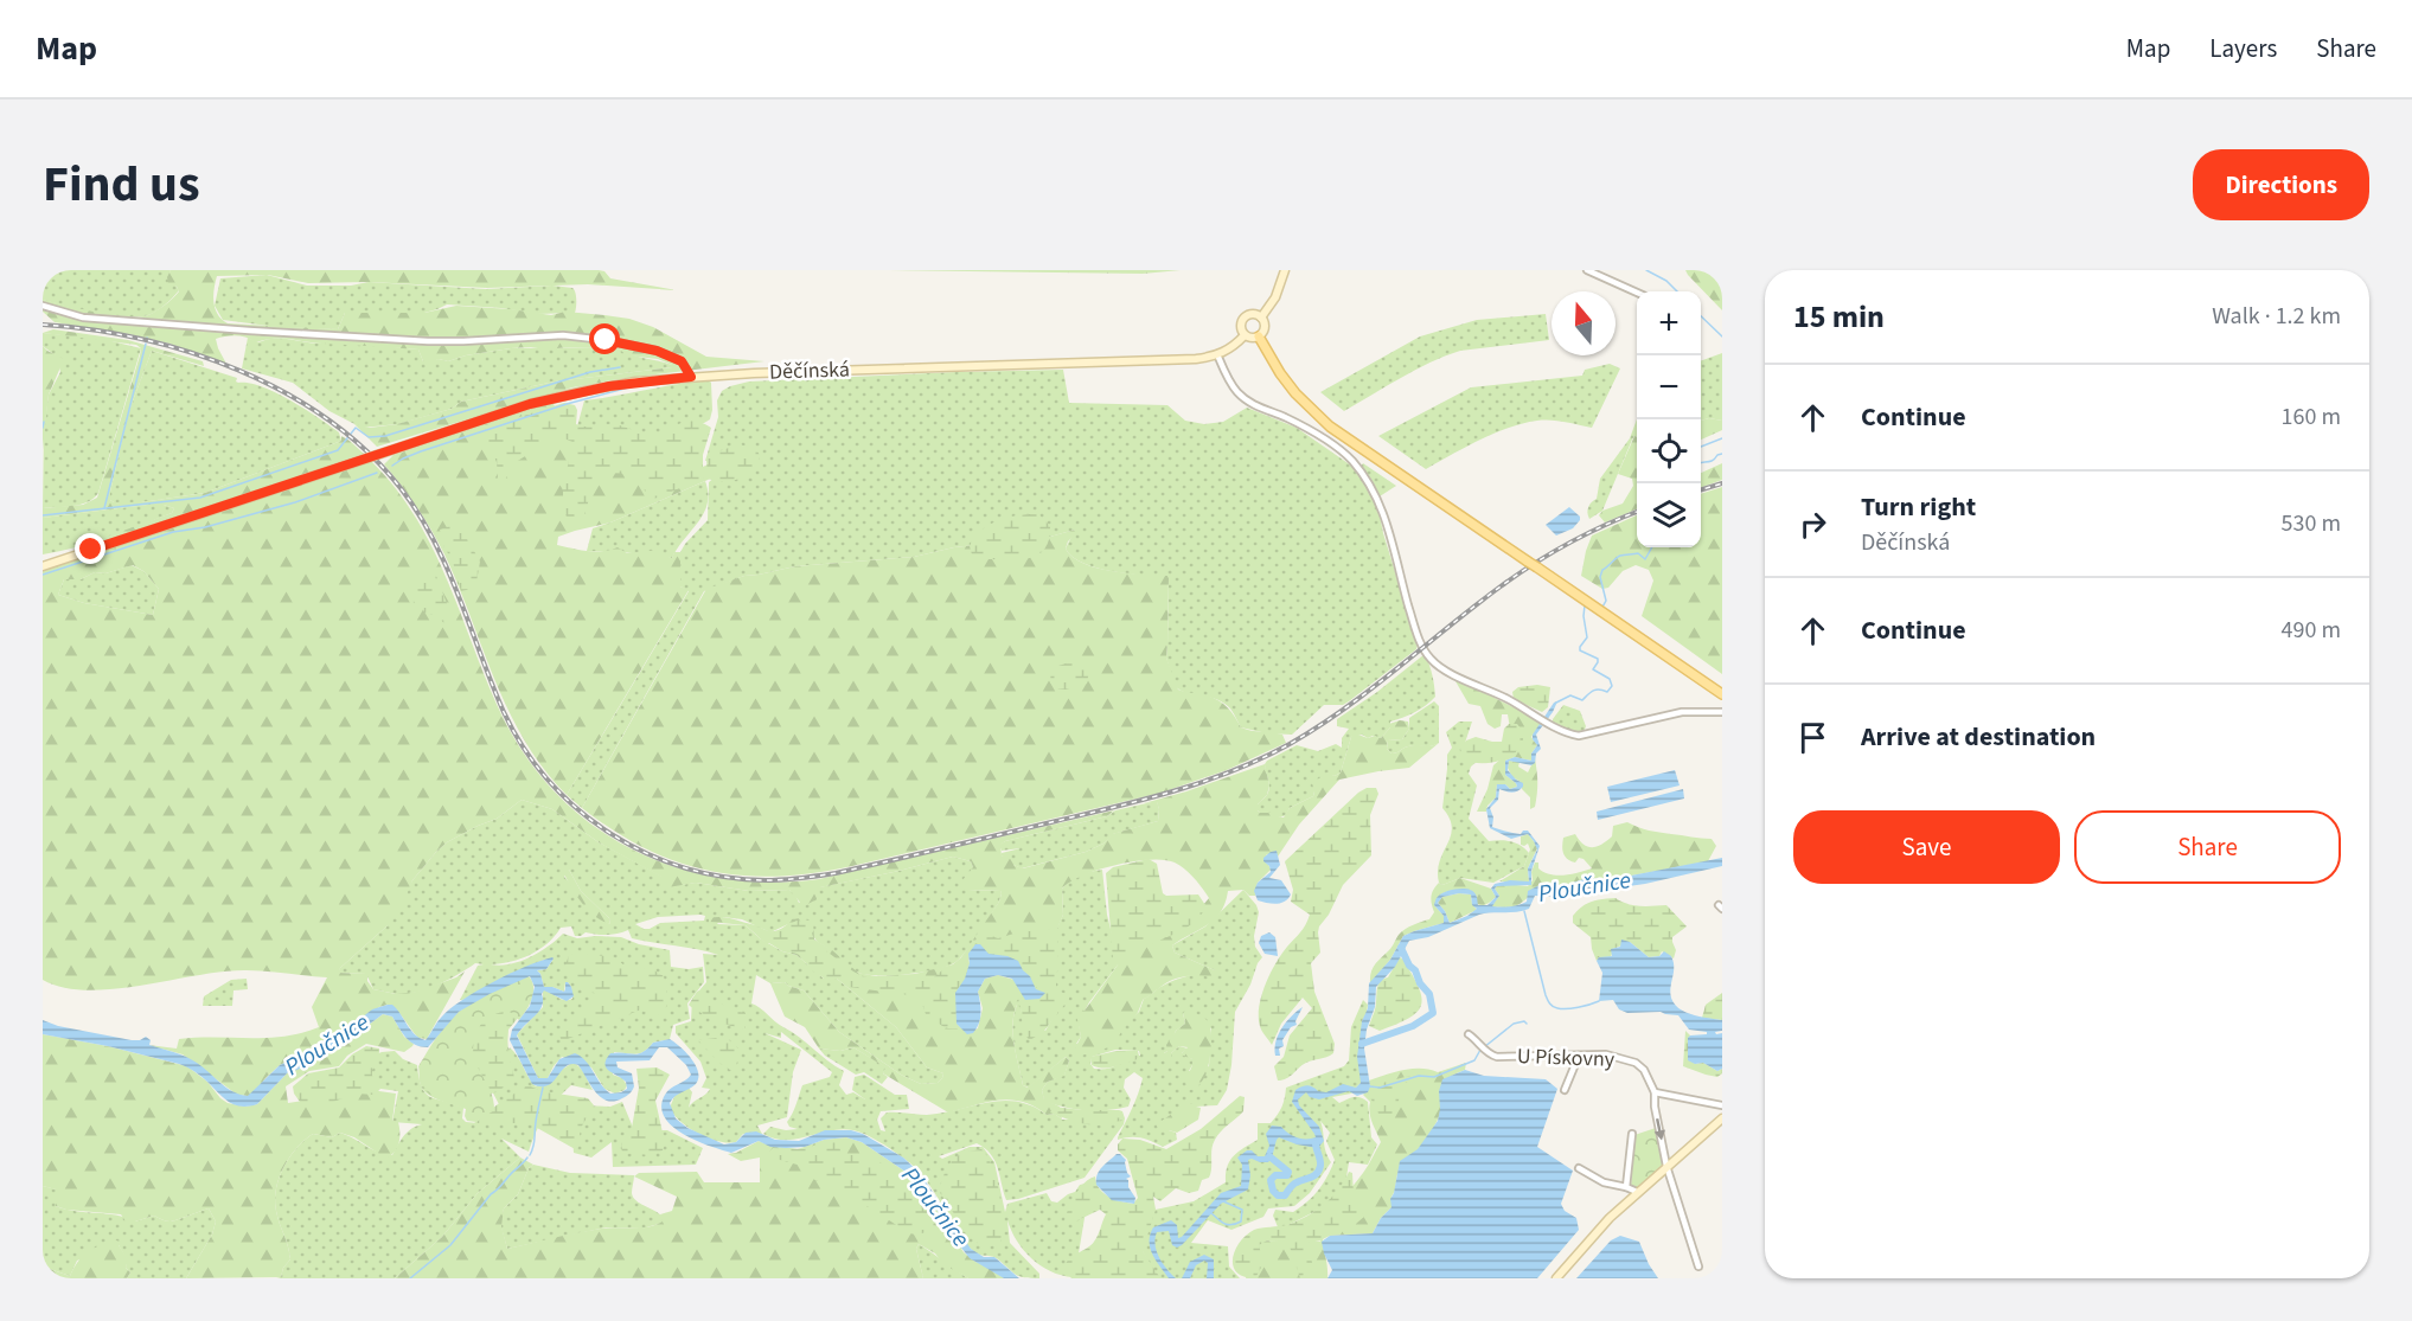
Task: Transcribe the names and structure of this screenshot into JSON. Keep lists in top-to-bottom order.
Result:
{
  "streets": {
    "main road": ["Děčínská"],
    "street": ["U Pískovny"]
  },
  "water": ["Ploučnice"],
  "north": "top",
  "page": {
    "header": "Map",
    "nav": ["Map", "Layers", "Share"],
    "title": "Find us",
    "buttons": [
      "Directions",
      ["Save", "Share"]
    ],
    "heading": ["15 min", "Walk · 1.2 km"],
    "map_buttons": ["+", "−"],
    "list": [
      ["Continue", "160 m"],
      ["Turn right", "Děčínská", "530 m"],
      ["Continue", "490 m"],
      "Arrive at destination"
    ]
  }
}
